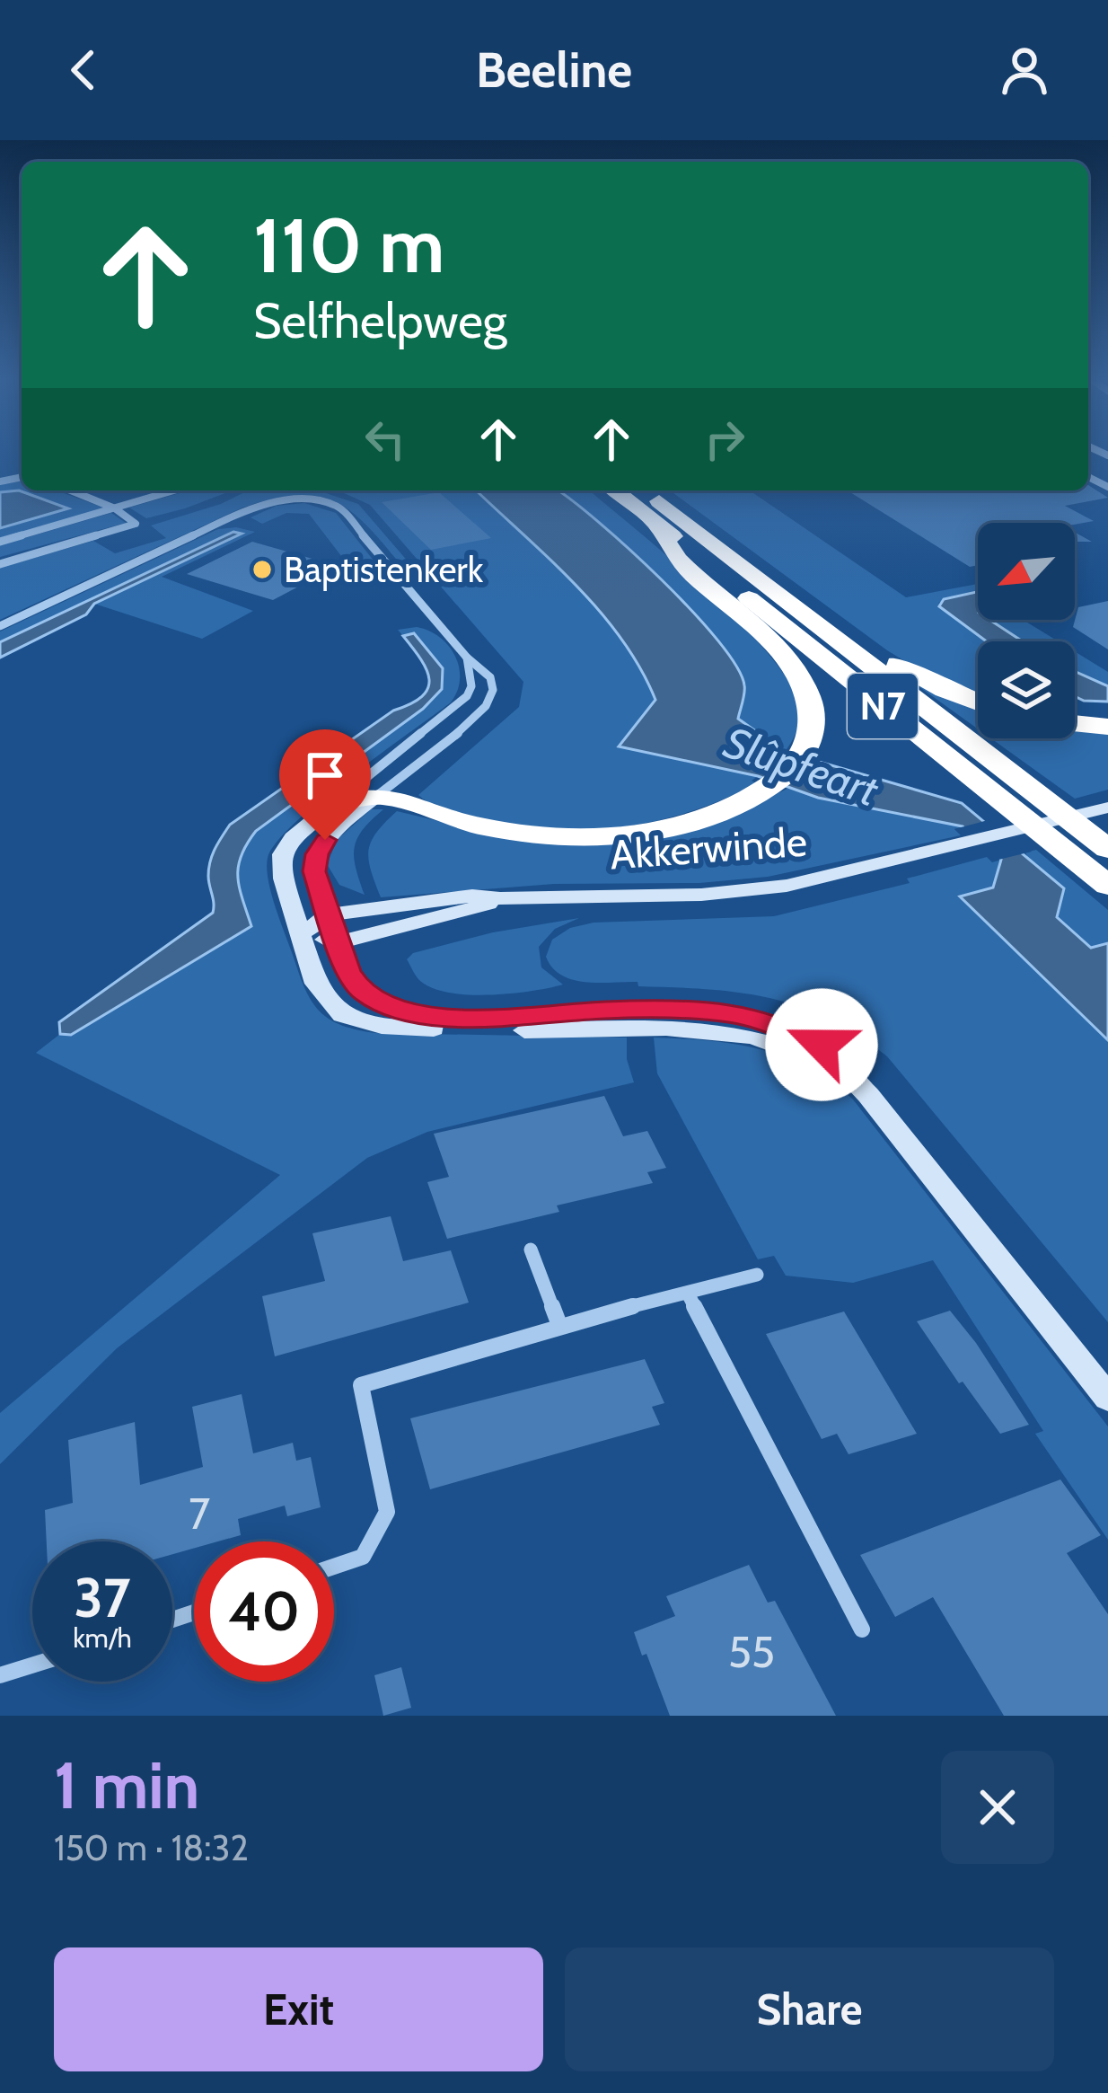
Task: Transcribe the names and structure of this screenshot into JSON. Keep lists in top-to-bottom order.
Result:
{
  "streets": {
    "highway": ["N7"],
    "street": ["Akkerwinde"]
  },
  "water": ["Slûpfeart"],
  "places": ["Baptistenkerk"],
  "house_numbers": ["7", "55"],
  "north": "bottom left",
  "page": {
    "header": "Beeline",
    "turn": ["110 m", "Selfhelpweg"],
    "speed": "37 km/h",
    "limit": "40",
    "heading": ["1 min", "150 m · 18:32"],
    "buttons": ["Exit", "Share"]
  }
}
